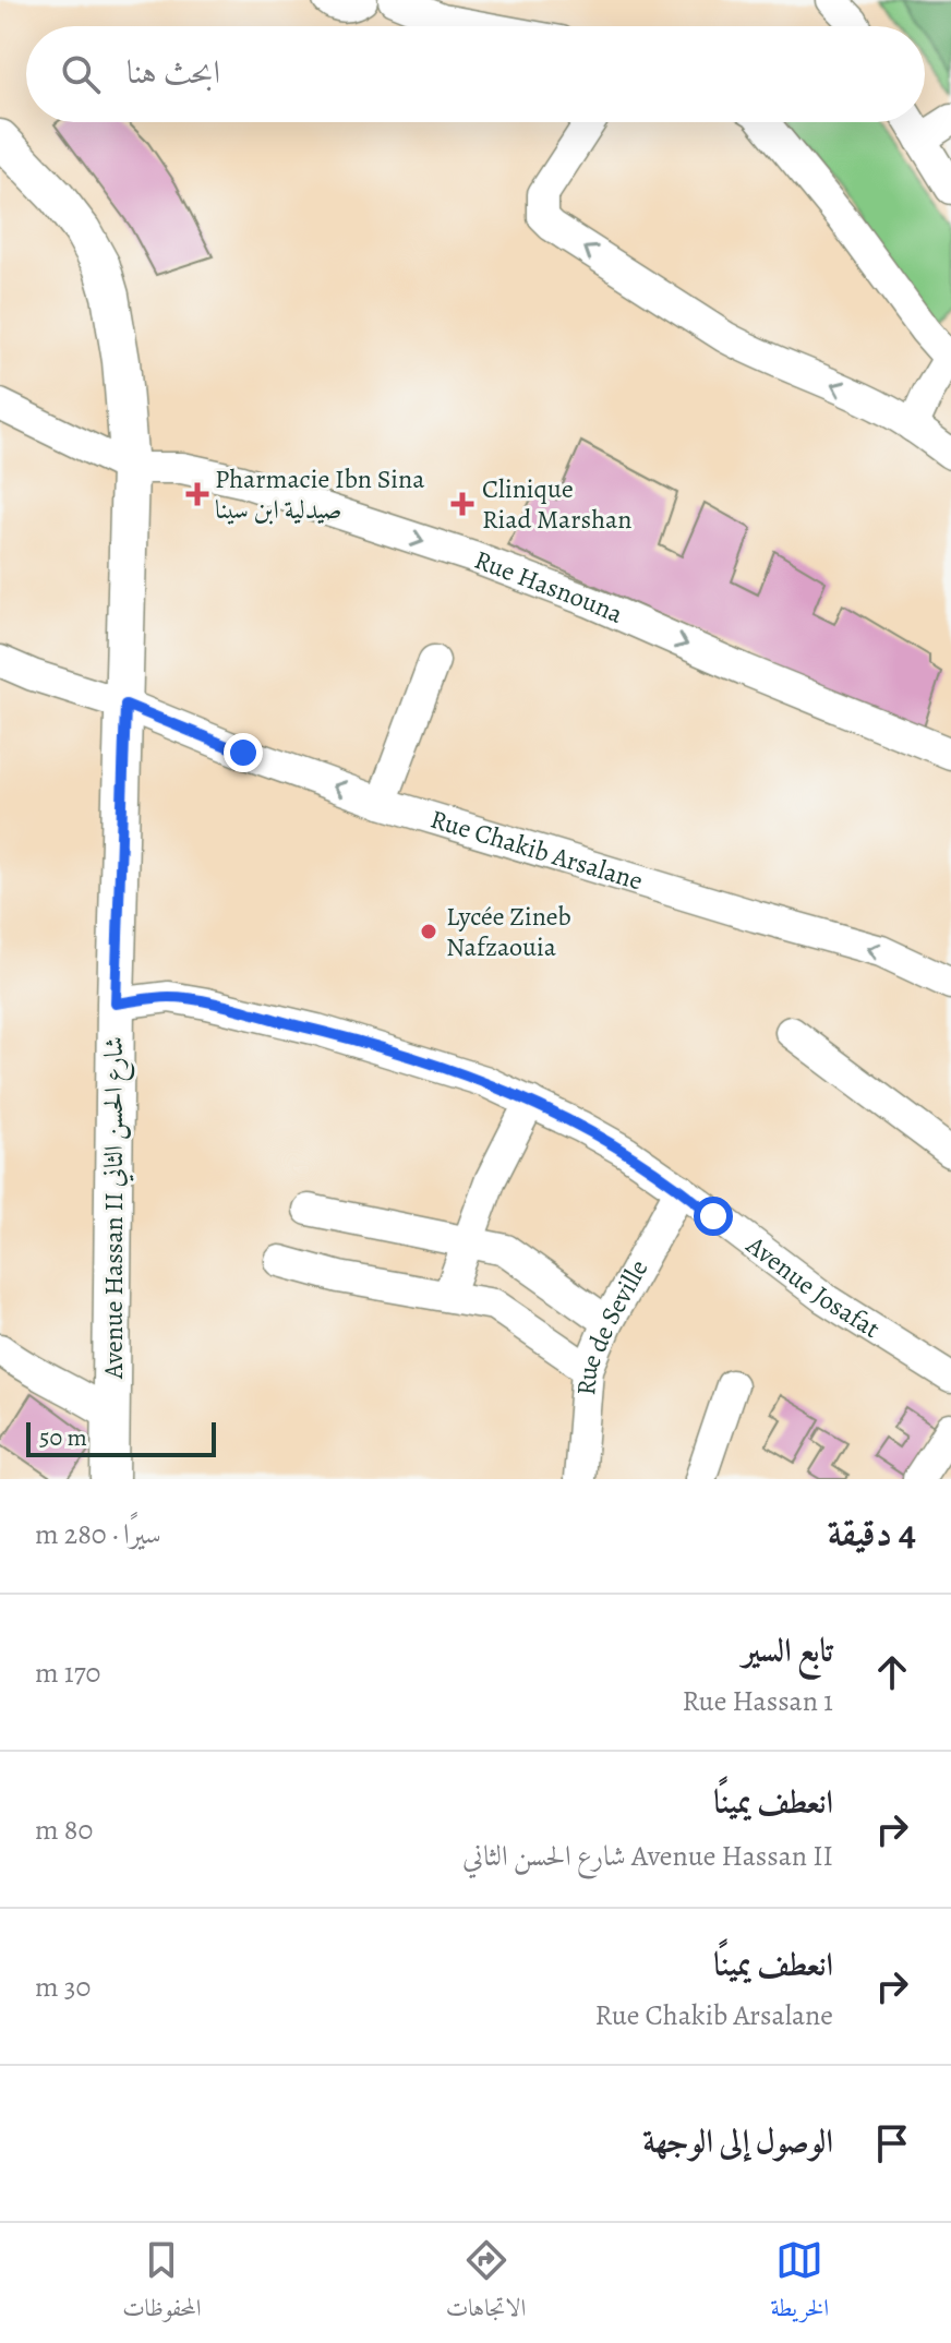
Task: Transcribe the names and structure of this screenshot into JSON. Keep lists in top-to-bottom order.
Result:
{
  "streets": {
    "street": [
      "Rue Hasnouna",
      "Rue Chakib Arsalane",
      "Avenue Hassan II شارع الحسن الثاني",
      "Avenue Josafat",
      "Rue de Seville"
    ]
  },
  "crossings": [
    ["Rue Hasnouna", "Avenue Hassan II شارع الحسن الثاني"],
    ["Rue Chakib Arsalane", "Avenue Hassan II شارع الحسن الثاني"],
    ["Avenue Hassan II شارع الحسن الثاني", "Avenue Josafat"],
    ["Avenue Josafat", "Rue de Seville"]
  ],
  "one_way": ["Rue Hasnouna", "Rue Chakib Arsalane"],
  "places": {
    "health": ["Pharmacie Ibn Sina صيدلية ابن سينا", "Clinique Riad Marshan"],
    "other": ["Lycée Zineb Nafzaouia"]
  },
  "scale_bar": "50 m",
  "page": {
    "search": "ابحث هنا",
    "scale": "50 m",
    "heading": ["4 دقيقة", "سيرًا · 280 m"],
    "list": [
      ["تابع السير", "Rue Hassan 1", "170 m"],
      ["انعطف يمينًا", "Avenue Hassan II شارع الحسن الثاني", "80 m"],
      ["انعطف يمينًا", "Rue Chakib Arsalane", "30 m"],
      "الوصول إلى الوجهة"
    ],
    "nav": ["الخريطة", "الاتجاهات", "المحفوظات"]
  }
}
